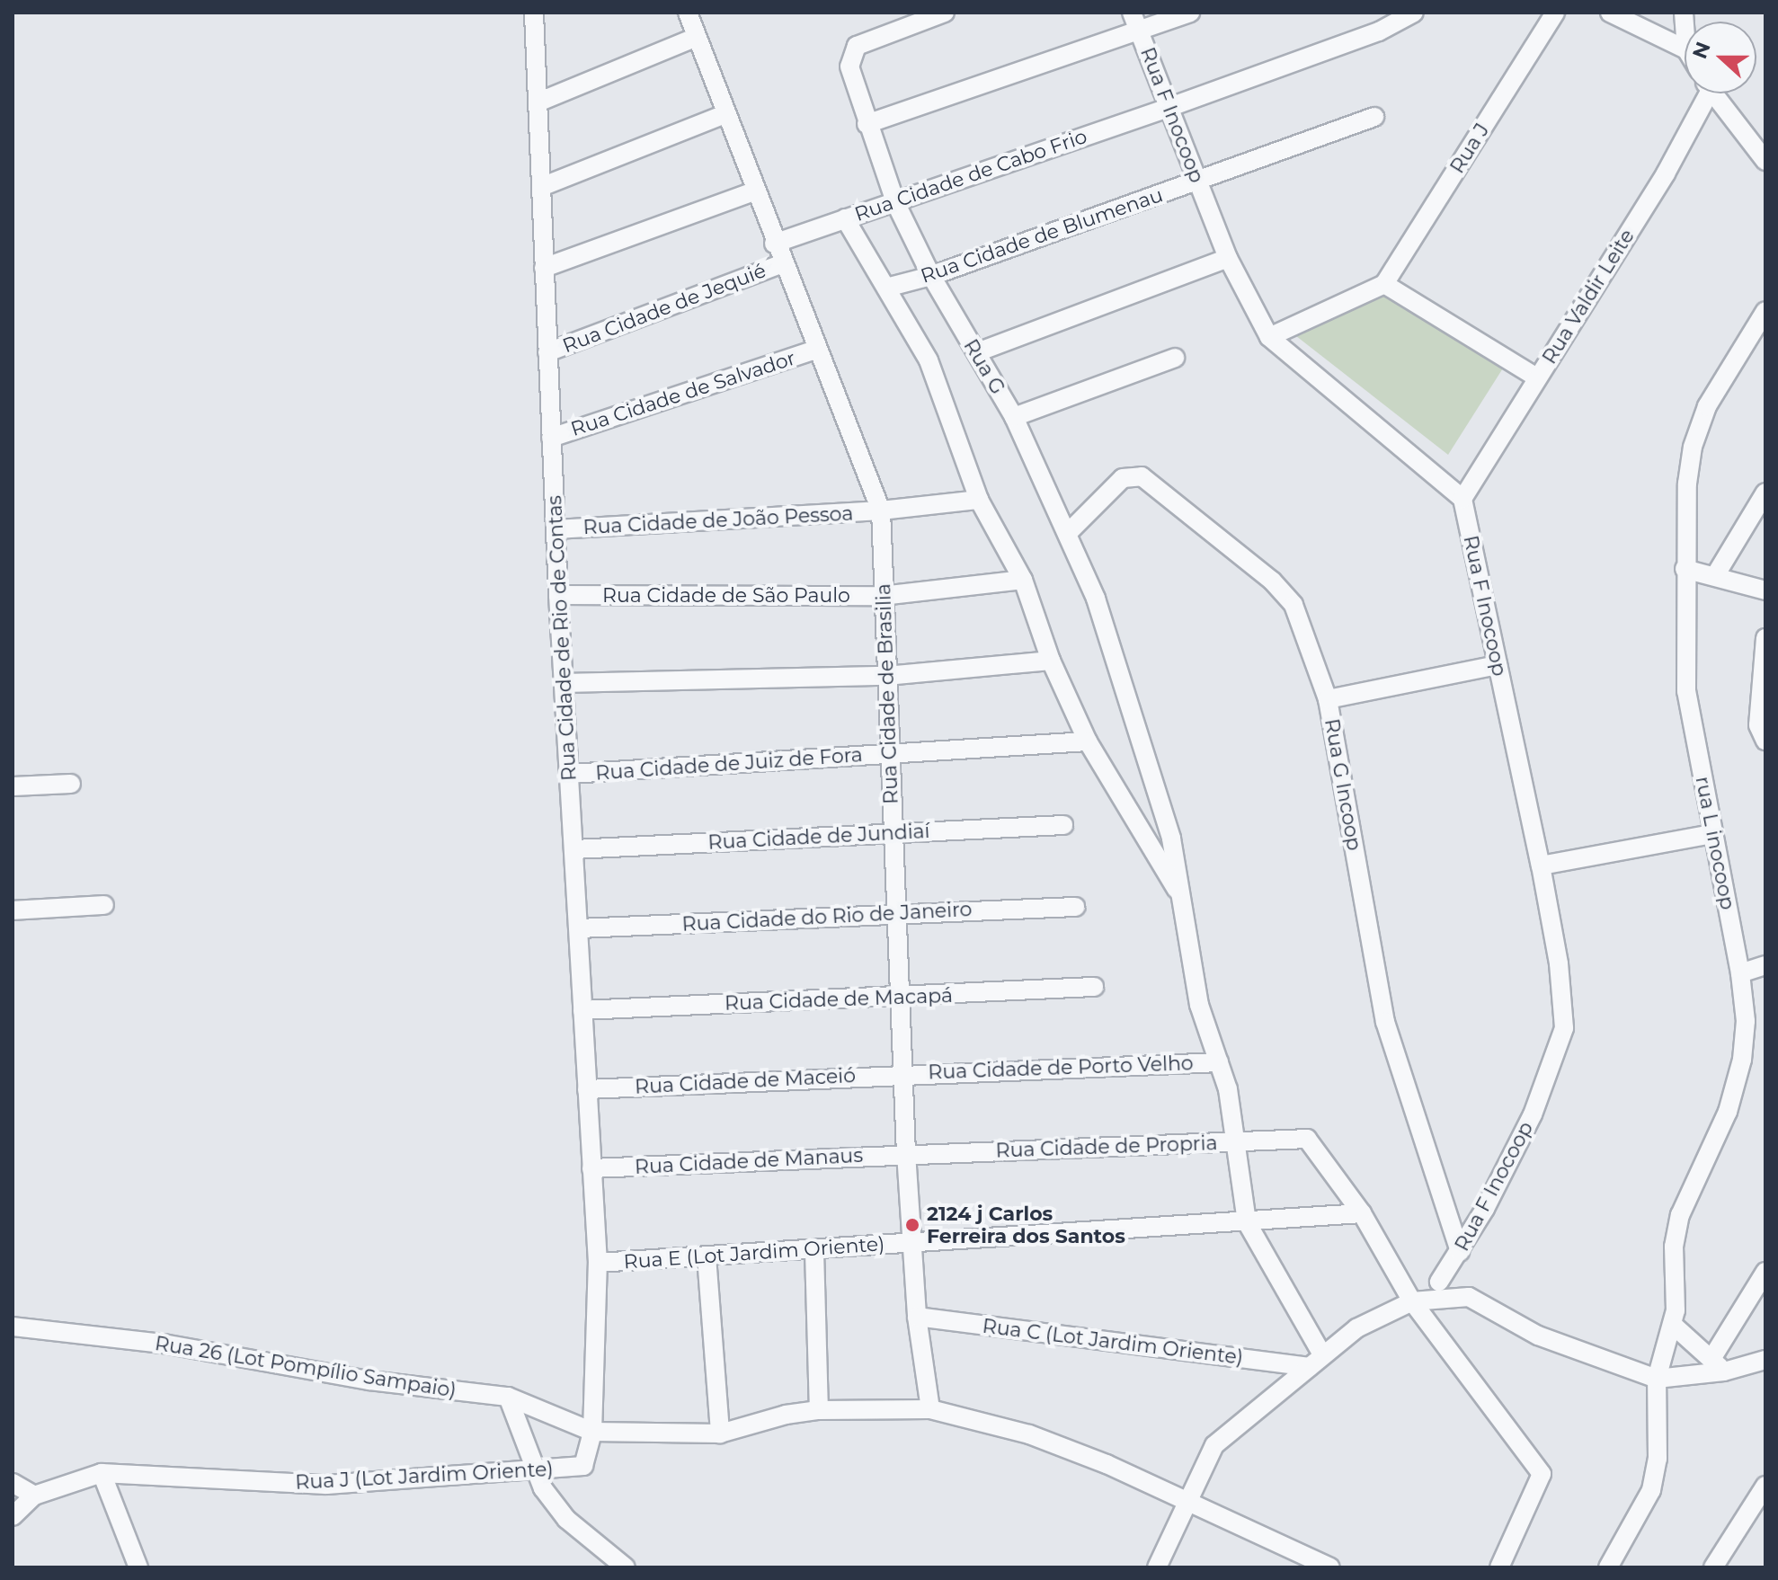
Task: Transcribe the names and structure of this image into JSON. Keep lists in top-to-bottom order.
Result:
{
  "streets": {
    "street": [
      "Rua F Inocoop",
      "Rua J",
      "Rua Cidade de Cabo Frio",
      "Rua Cidade de Blumenau",
      "Rua Valdir Leite",
      "Rua Cidade de Jequié",
      "Rua G",
      "Rua Cidade de Salvador",
      "Rua Cidade de João Pessoa",
      "Rua Cidade de São Paulo",
      "Rua Cidade de Rio de Contas",
      "Rua Cidade de Brasilia",
      "Rua Cidade de Juiz de Fora",
      "Rua G Incoop",
      "Rua Cidade de Jundiaí",
      "rua L inocoop",
      "Rua Cidade do Rio de Janeiro",
      "Rua Cidade de Macapá",
      "Rua Cidade de Porto Velho",
      "Rua Cidade de Maceió",
      "Rua Cidade de Propria",
      "Rua Cidade de Manaus",
      "Rua E (Lot Jardim Oriente)",
      "Rua C (Lot Jardim Oriente)",
      "Rua 26 (Lot Pompílio Sampaio)",
      "Rua J (Lot Jardim Oriente)"
    ]
  },
  "crossings": [
    ["Rua F Inocoop", "Rua Cidade de Cabo Frio"],
    ["Rua F Inocoop", "Rua Cidade de Blumenau"],
    ["Rua F Inocoop", "Rua Valdir Leite"],
    ["Rua F Inocoop", "Rua G Incoop"],
    ["Rua Cidade de Cabo Frio", "Rua G"],
    ["Rua Cidade de Cabo Frio", "Rua Cidade de Brasilia"],
    ["Rua Cidade de Blumenau", "Rua G"],
    ["Rua Cidade de Jequié", "Rua Cidade de Rio de Contas"],
    ["Rua Cidade de Jequié", "Rua Cidade de Brasilia"],
    ["Rua G", "Rua G Incoop"],
    ["Rua G", "Rua Cidade de Porto Velho"],
    ["Rua G", "Rua Cidade de Propria"],
    ["Rua G", "Rua E (Lot Jardim Oriente)"],
    ["Rua Cidade de Salvador", "Rua Cidade de Rio de Contas"],
    ["Rua Cidade de Salvador", "Rua Cidade de Brasilia"],
    ["Rua Cidade de João Pessoa", "Rua Cidade de Rio de Contas"],
    ["Rua Cidade de João Pessoa", "Rua Cidade de Brasilia"],
    ["Rua Cidade de São Paulo", "Rua Cidade de Rio de Contas"],
    ["Rua Cidade de São Paulo", "Rua Cidade de Brasilia"],
    ["Rua Cidade de Rio de Contas", "Rua Cidade de Juiz de Fora"],
    ["Rua Cidade de Rio de Contas", "Rua Cidade de Jundiaí"],
    ["Rua Cidade de Rio de Contas", "Rua Cidade do Rio de Janeiro"],
    ["Rua Cidade de Rio de Contas", "Rua Cidade de Macapá"],
    ["Rua Cidade de Rio de Contas", "Rua Cidade de Maceió"],
    ["Rua Cidade de Rio de Contas", "Rua Cidade de Manaus"],
    ["Rua Cidade de Rio de Contas", "Rua E (Lot Jardim Oriente)"],
    ["Rua Cidade de Rio de Contas", "Rua 26 (Lot Pompílio Sampaio)"],
    ["Rua Cidade de Rio de Contas", "Rua J (Lot Jardim Oriente)"],
    ["Rua Cidade de Brasilia", "Rua Cidade de Juiz de Fora"],
    ["Rua Cidade de Brasilia", "Rua Cidade de Jundiaí"],
    ["Rua Cidade de Brasilia", "Rua Cidade do Rio de Janeiro"],
    ["Rua Cidade de Brasilia", "Rua Cidade de Macapá"],
    ["Rua Cidade de Brasilia", "Rua Cidade de Porto Velho"],
    ["Rua Cidade de Brasilia", "Rua Cidade de Maceió"],
    ["Rua Cidade de Brasilia", "Rua Cidade de Propria"],
    ["Rua Cidade de Brasilia", "Rua Cidade de Manaus"],
    ["Rua Cidade de Brasilia", "Rua E (Lot Jardim Oriente)"],
    ["Rua Cidade de Brasilia", "Rua C (Lot Jardim Oriente)"],
    ["Rua Cidade de Porto Velho", "Rua Cidade de Maceió"],
    ["Rua Cidade de Propria", "Rua Cidade de Manaus"],
    ["Rua Cidade de Propria", "Rua E (Lot Jardim Oriente)"],
    ["Rua 26 (Lot Pompílio Sampaio)", "Rua J (Lot Jardim Oriente)"]
  ],
  "places": ["2124 j Carlos Ferreira dos Santos"],
  "north": "left"
}
